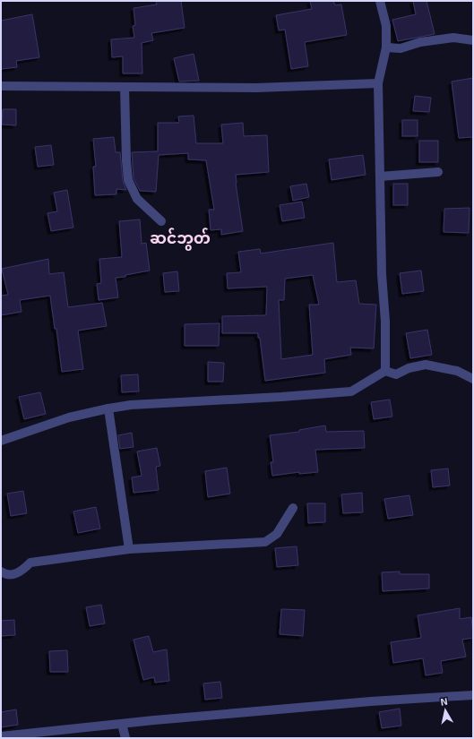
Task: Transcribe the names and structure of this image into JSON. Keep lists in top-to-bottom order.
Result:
{
  "districts": ["ဆင်ဘွတ်"],
  "north": "top"
}
